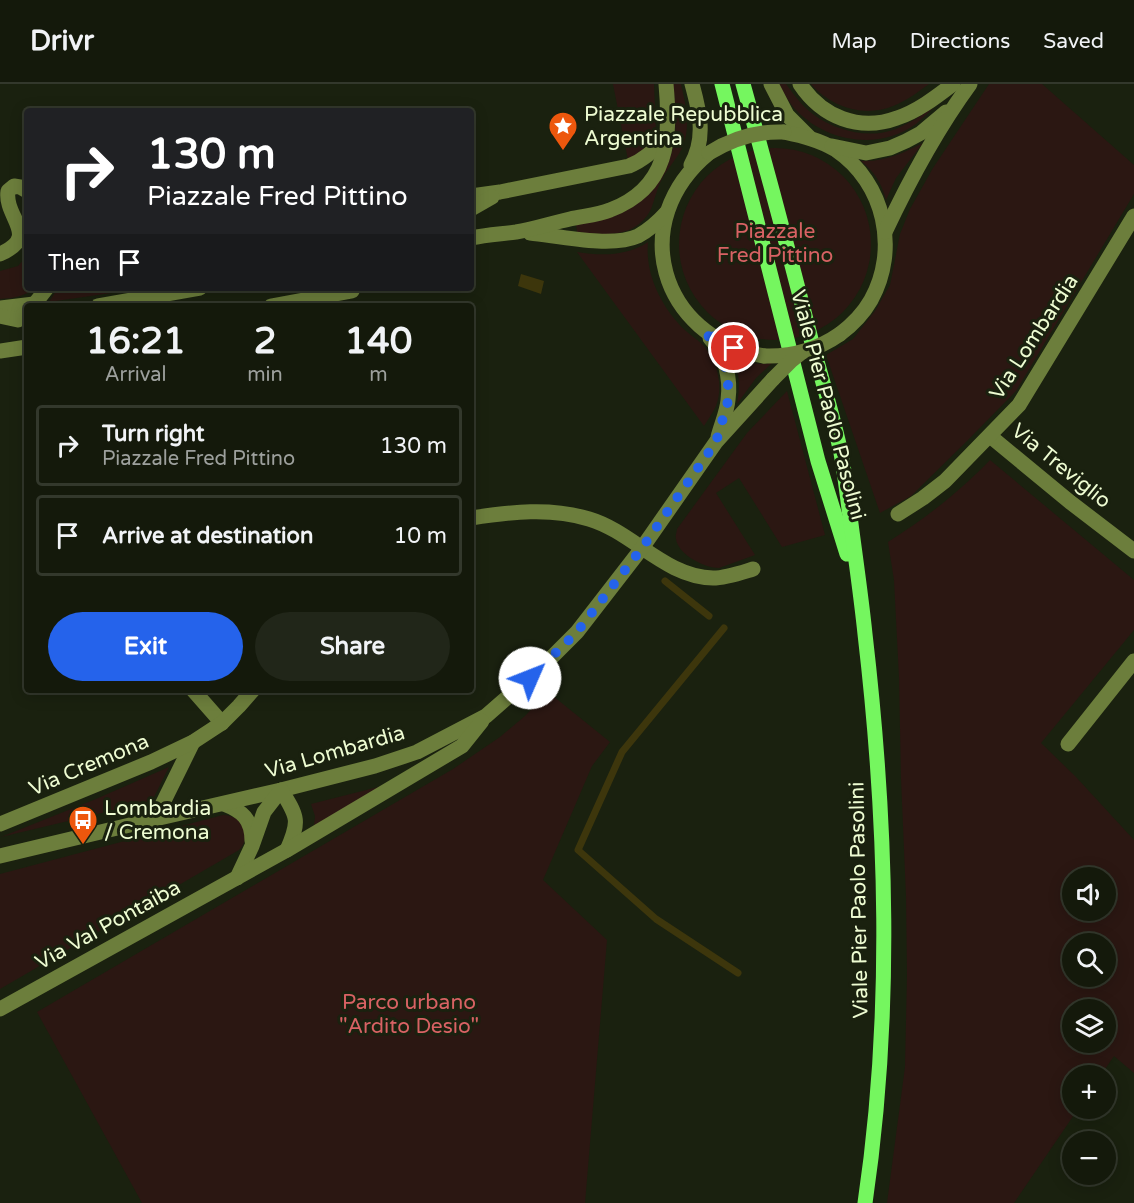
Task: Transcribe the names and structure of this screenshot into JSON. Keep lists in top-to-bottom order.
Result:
{
  "streets": {
    "main road": ["Viale Pier Paolo Pasolini"],
    "street": [
      "Via Lombardia",
      "Via Treviglio",
      "Via Cremona",
      "Via Val Pontaiba"
    ]
  },
  "crossings": [
    ["Via Lombardia", "Via Treviglio"],
    ["Via Lombardia", "Via Val Pontaiba"]
  ],
  "parks": ["Piazzale Fred Pittino", "Parco urbano \"Ardito Desio\""],
  "places": {
    "place": ["Piazzale Repubblica Argentina"],
    "bus stop": ["Lombardia / Cremona"]
  },
  "page": {
    "header": "Drivr",
    "nav": ["Map", "Directions", "Saved"],
    "turn": ["130 m", "Piazzale Fred Pittino"],
    "then": "Then",
    "eta": [
      "16:21",
      "Arrival",
      "2",
      "min",
      "140",
      "m"
    ],
    "list": [
      {
        "name": "Turn right",
        "note": "Piazzale Fred Pittino",
        "value": "130 m"
      },
      {
        "name": "Arrive at destination",
        "value": "10 m"
      }
    ],
    "buttons": ["Exit", "Share"],
    "map_buttons": ["+", "−"]
  }
}
